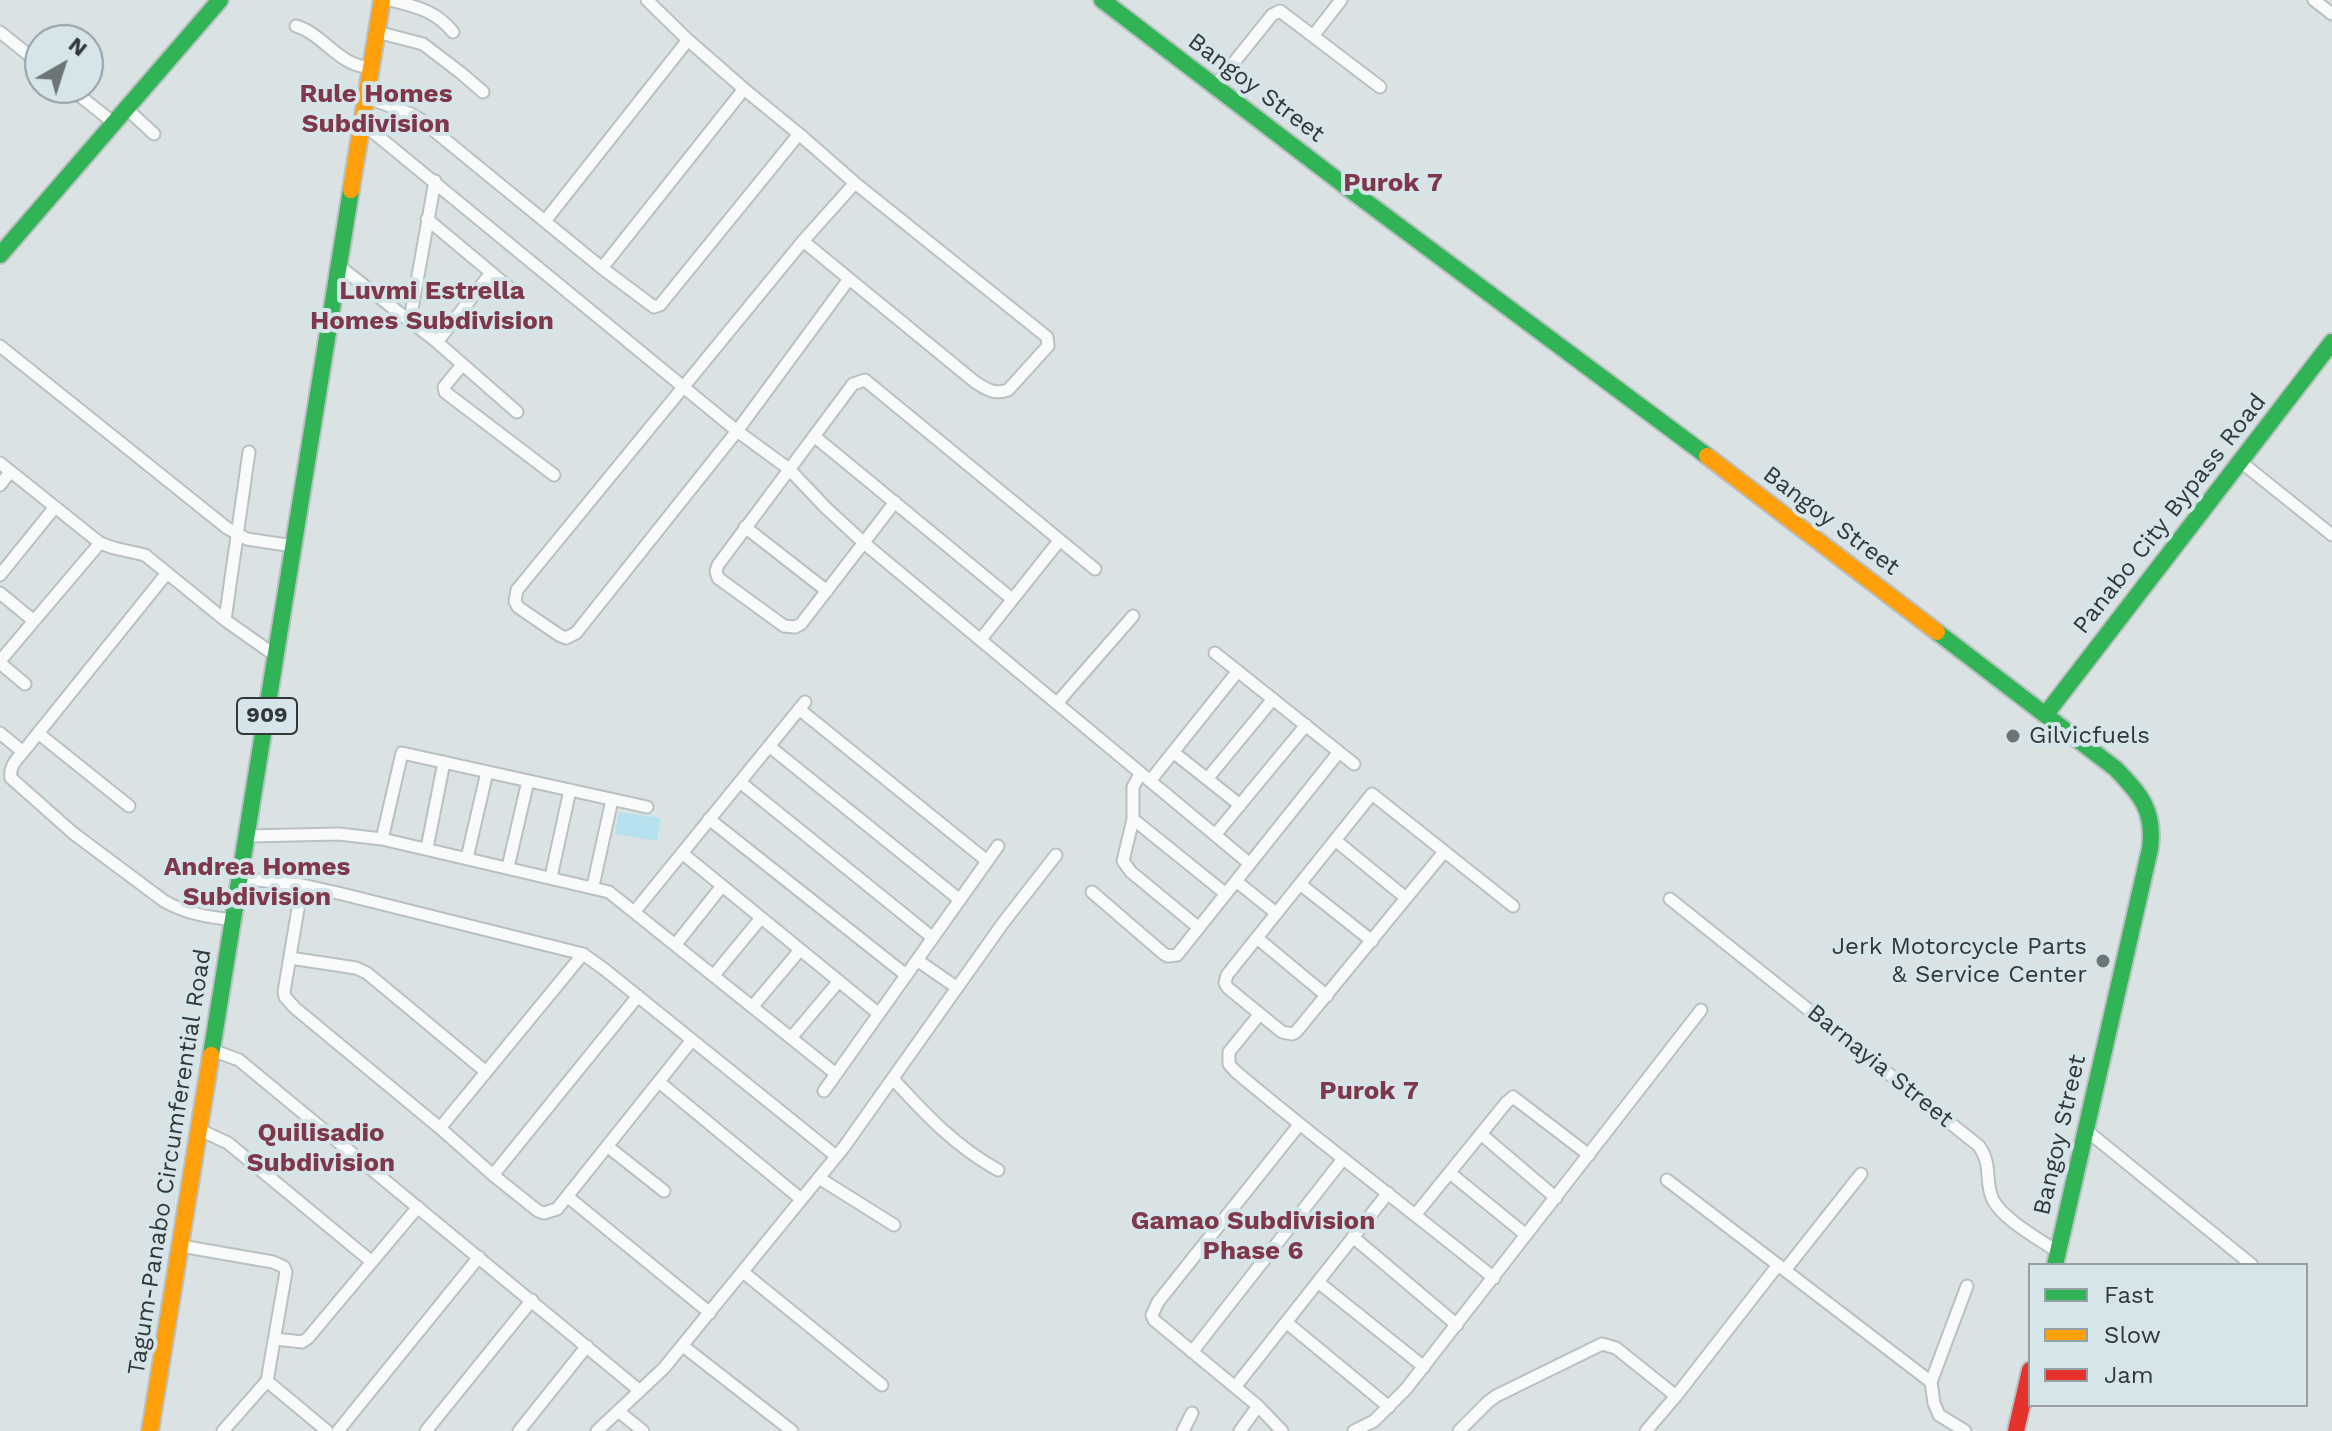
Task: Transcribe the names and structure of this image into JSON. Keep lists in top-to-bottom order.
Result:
{
  "streets": {
    "main road": [
      "Bangoy Street",
      "Panabo City Bypass Road",
      "909",
      "Tagum-Panabo Circumferential Road"
    ],
    "street": ["Barnayia Street"]
  },
  "crossings": [
    ["Bangoy Street", "Panabo City Bypass Road"],
    ["Bangoy Street", "Barnayia Street"]
  ],
  "districts": [
    "Rule Homes Subdivision",
    "Purok 7",
    "Luvmi Estrella Homes Subdivision",
    "Andrea Homes Subdivision",
    "Purok 7",
    "Quilisadio Subdivision",
    "Gamao Subdivision Phase 6"
  ],
  "places": ["Gilvicfuels", "Jerk Motorcycle Parts & Service Center"],
  "legend": ["Fast", "Slow", "Jam"],
  "north": "top right"
}
